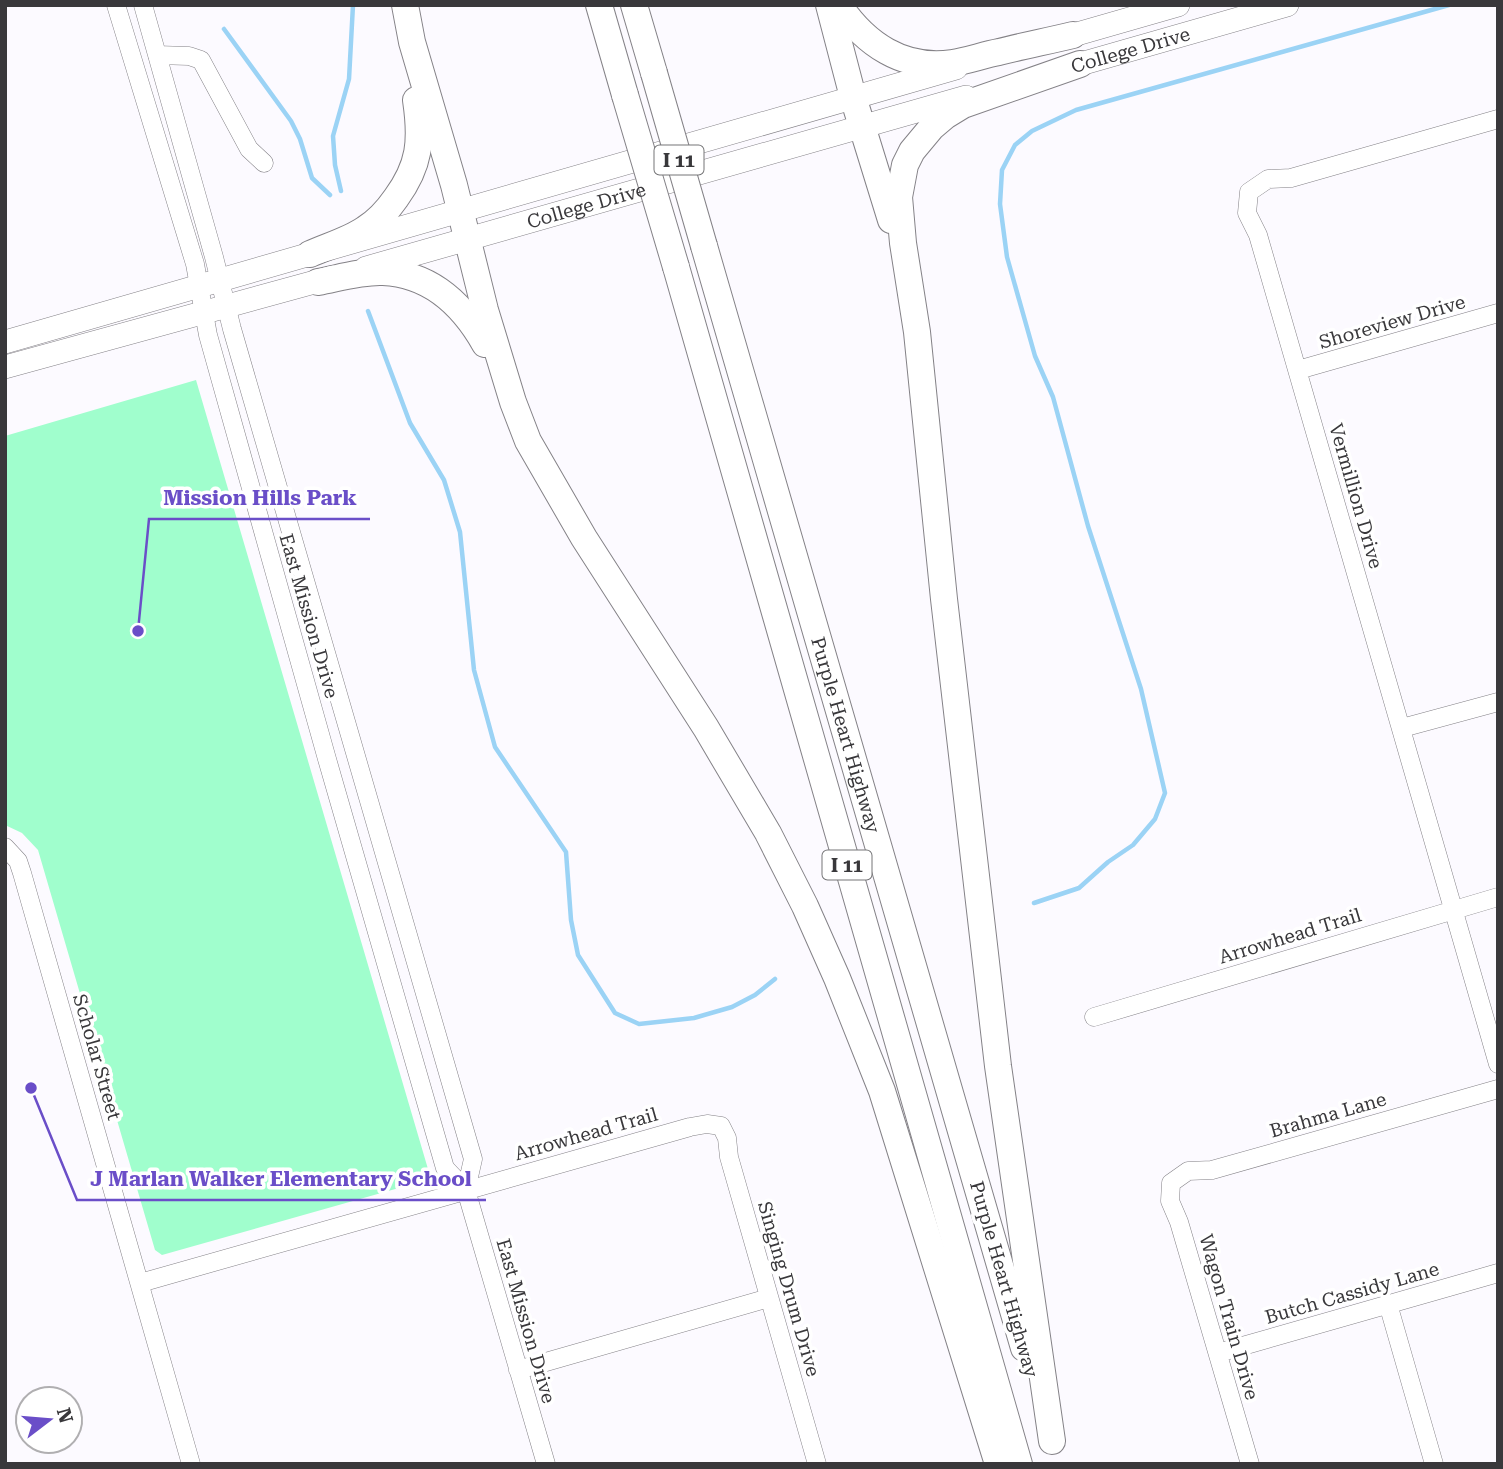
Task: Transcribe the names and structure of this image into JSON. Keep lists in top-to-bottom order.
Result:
{
  "streets": {
    "highway": ["I 11", "Purple Heart Highway"],
    "main road": ["College Drive"],
    "street": [
      "Shoreview Drive",
      "Vermillion Drive",
      "East Mission Drive",
      "Arrowhead Trail",
      "Scholar Street",
      "Brahma Lane",
      "Singing Drum Drive",
      "Butch Cassidy Lane",
      "Wagon Train Drive"
    ]
  },
  "crossings": [
    ["College Drive", "East Mission Drive"],
    ["Shoreview Drive", "Vermillion Drive"],
    ["Vermillion Drive", "Arrowhead Trail"],
    ["East Mission Drive", "Arrowhead Trail"],
    ["Arrowhead Trail", "Scholar Street"],
    ["Arrowhead Trail", "Singing Drum Drive"],
    ["Brahma Lane", "Wagon Train Drive"],
    ["Butch Cassidy Lane", "Wagon Train Drive"]
  ],
  "places": ["Mission Hills Park", "J Marlan Walker Elementary School"],
  "north": "right"
}
